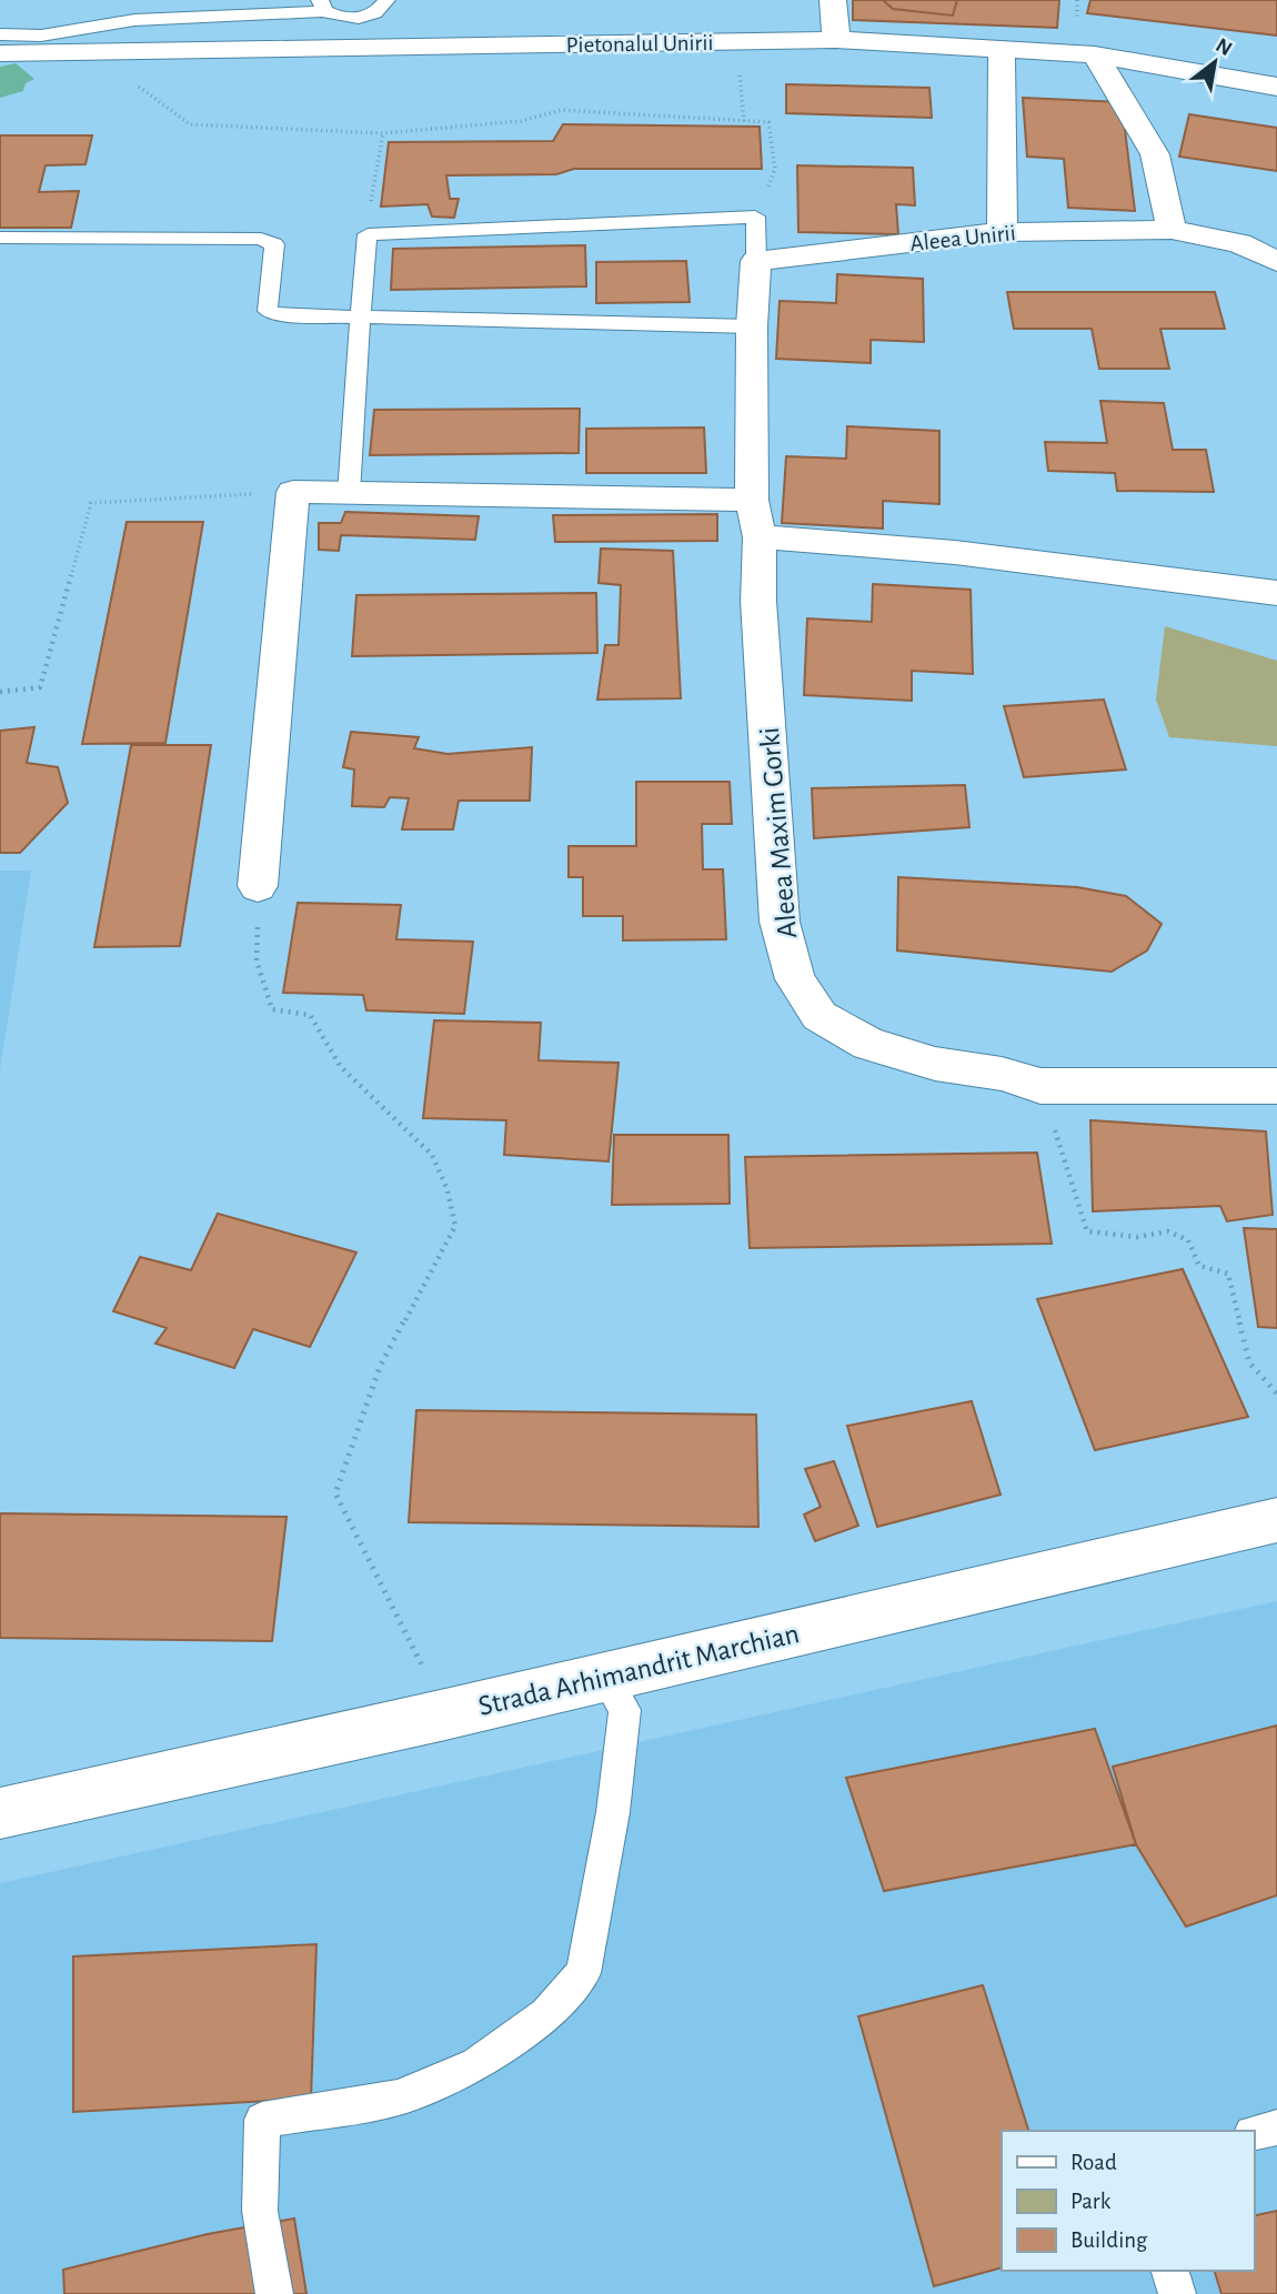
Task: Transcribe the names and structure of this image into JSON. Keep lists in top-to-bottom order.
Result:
{
  "streets": {
    "street": [
      "Pietonalul Unirii",
      "Aleea Unirii",
      "Aleea Maxim Gorki",
      "Strada Arhimandrit Marchian"
    ]
  },
  "crossings": [
    ["Aleea Unirii", "Aleea Maxim Gorki"]
  ],
  "legend": ["Road", "Park", "Building"],
  "north": "top right"
}
